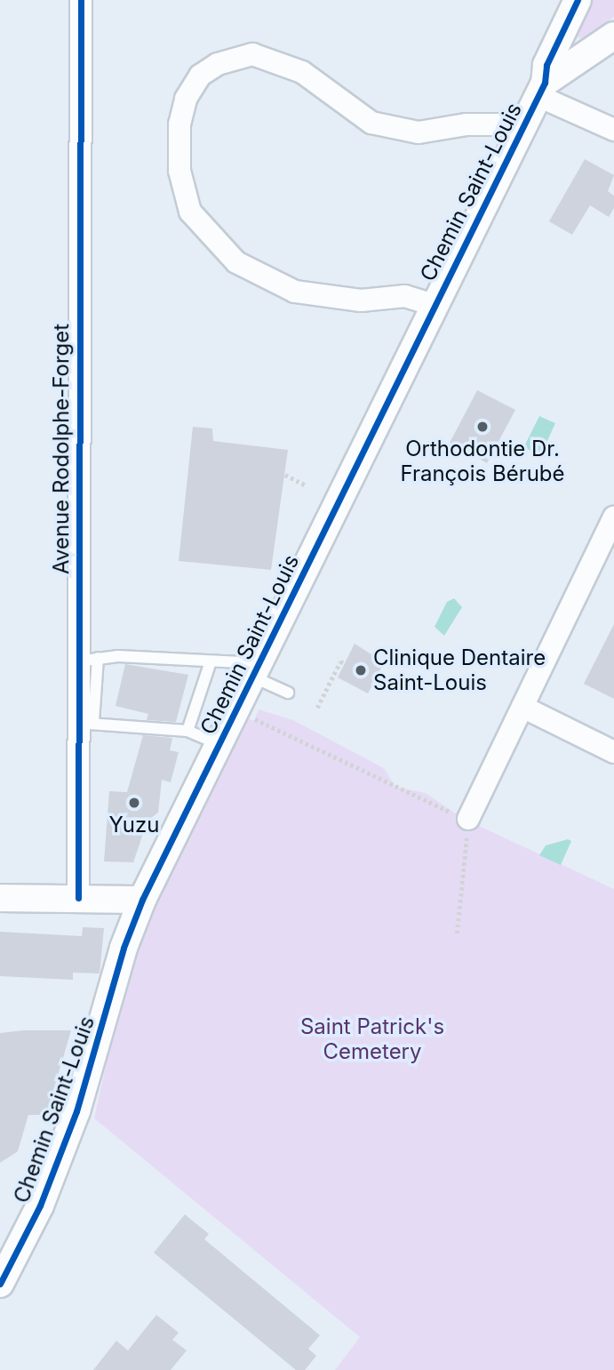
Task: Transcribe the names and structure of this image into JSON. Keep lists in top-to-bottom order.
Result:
{
  "streets": {
    "street": ["Chemin Saint-Louis", "Avenue Rodolphe-Forget"]
  },
  "parks": ["Saint Patrick's Cemetery"],
  "places": ["Orthodontie Dr. François Bérubé", "Clinique Dentaire Saint-Louis", "Yuzu"]
}
